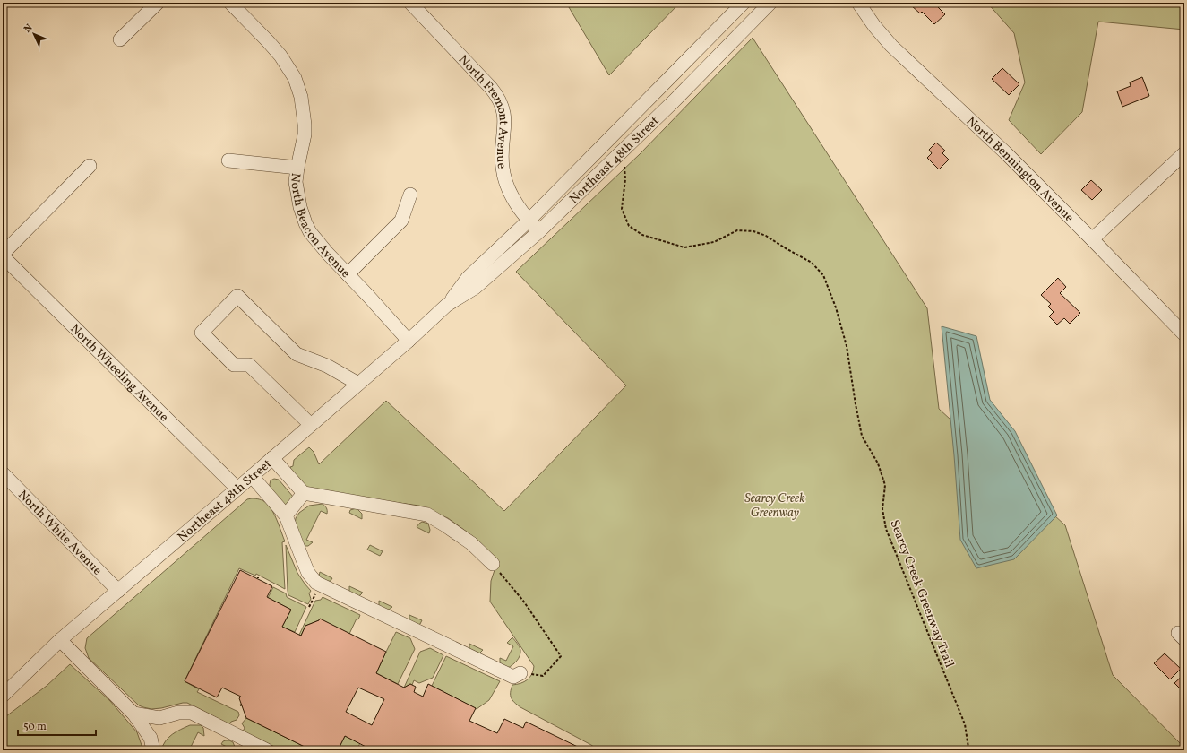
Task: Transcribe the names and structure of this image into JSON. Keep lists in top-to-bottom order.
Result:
{
  "streets": {
    "street": [
      "North Fremont Avenue",
      "Northeast 48th Street",
      "North Bennington Avenue",
      "North Beacon Avenue",
      "North Wheeling Avenue",
      "North White Avenue"
    ],
    "path": ["Searcy Creek Greenway Trail"]
  },
  "crossings": [
    ["North Fremont Avenue", "Northeast 48th Street"],
    ["Northeast 48th Street", "North Beacon Avenue"],
    ["Northeast 48th Street", "North Wheeling Avenue"],
    ["Northeast 48th Street", "North White Avenue"]
  ],
  "parks": ["Searcy Creek Greenway"],
  "scale_bar": "50 m",
  "north": "top left"
}
